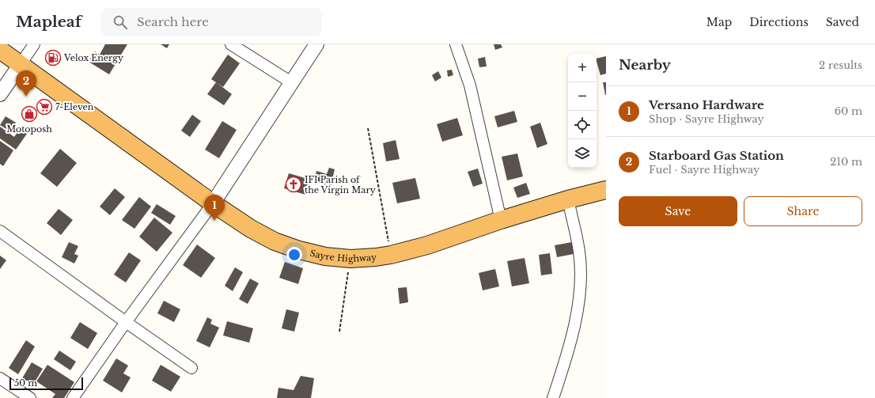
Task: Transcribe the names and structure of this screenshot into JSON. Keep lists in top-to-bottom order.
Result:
{
  "streets": {
    "highway": ["Sayre Highway"]
  },
  "places": {
    "fuel station": ["Velox Energy"],
    "supermarket": ["7-Eleven"],
    "shop": ["Motoposh"],
    "church": ["IFI Parish of the Virgin Mary"]
  },
  "scale_bar": "50 m",
  "page": {
    "header": "Mapleaf",
    "search": "Search here",
    "nav": ["Map", "Directions", "Saved"],
    "heading": ["Nearby", "2 results"],
    "map_buttons": ["+", "−"],
    "pins": ["2", "1"],
    "list": [
      {
        "mark": "1",
        "name": "Versano Hardware",
        "note": "Shop · Sayre Highway",
        "value": "60 m"
      },
      {
        "mark": "2",
        "name": "Starboard Gas Station",
        "note": "Fuel · Sayre Highway",
        "value": "210 m"
      }
    ],
    "buttons": ["Save", "Share"],
    "scale": "50 m"
  }
}
